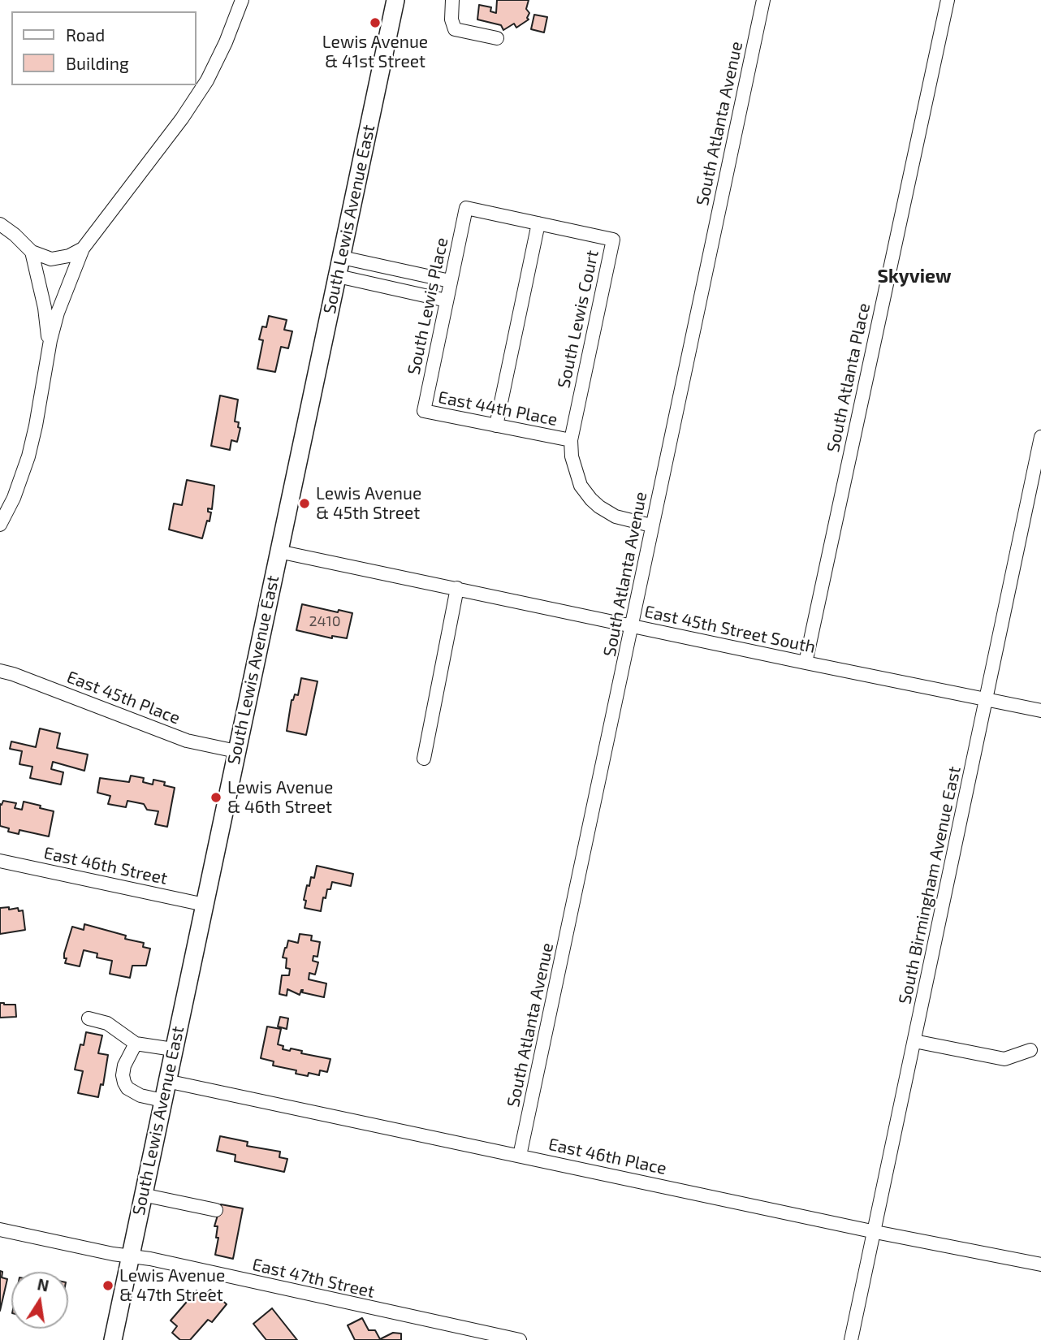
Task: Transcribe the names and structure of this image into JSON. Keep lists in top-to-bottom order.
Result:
{
  "streets": {
    "main road": ["South Lewis Avenue East"],
    "street": [
      "South Atlanta Avenue",
      "South Lewis Place",
      "South Lewis Court",
      "South Atlanta Place",
      "East 44th Place",
      "East 45th Street South",
      "East 45th Place",
      "East 46th Street",
      "South Birmingham Avenue East",
      "East 46th Place",
      "East 47th Street"
    ]
  },
  "crossings": [
    ["South Atlanta Avenue", "East 44th Place"],
    ["South Atlanta Avenue", "East 45th Street South"],
    ["South Atlanta Avenue", "East 46th Place"],
    ["South Lewis Avenue East", "East 45th Street South"],
    ["South Lewis Avenue East", "East 45th Place"],
    ["South Lewis Avenue East", "East 46th Street"],
    ["South Lewis Avenue East", "East 46th Place"],
    ["South Lewis Avenue East", "East 47th Street"],
    ["South Lewis Place", "South Lewis Court"],
    ["South Lewis Place", "East 44th Place"],
    ["South Lewis Court", "East 44th Place"],
    ["South Atlanta Place", "East 45th Street South"],
    ["East 45th Street South", "South Birmingham Avenue East"],
    ["South Birmingham Avenue East", "East 46th Place"]
  ],
  "districts": ["Skyview"],
  "places": [
    "Lewis Avenue & 41st Street",
    "Lewis Avenue & 45th Street",
    "Lewis Avenue & 46th Street",
    "Lewis Avenue & 47th Street"
  ],
  "house_numbers": ["2410"],
  "legend": ["Road", "Building"],
  "north": "top"
}
